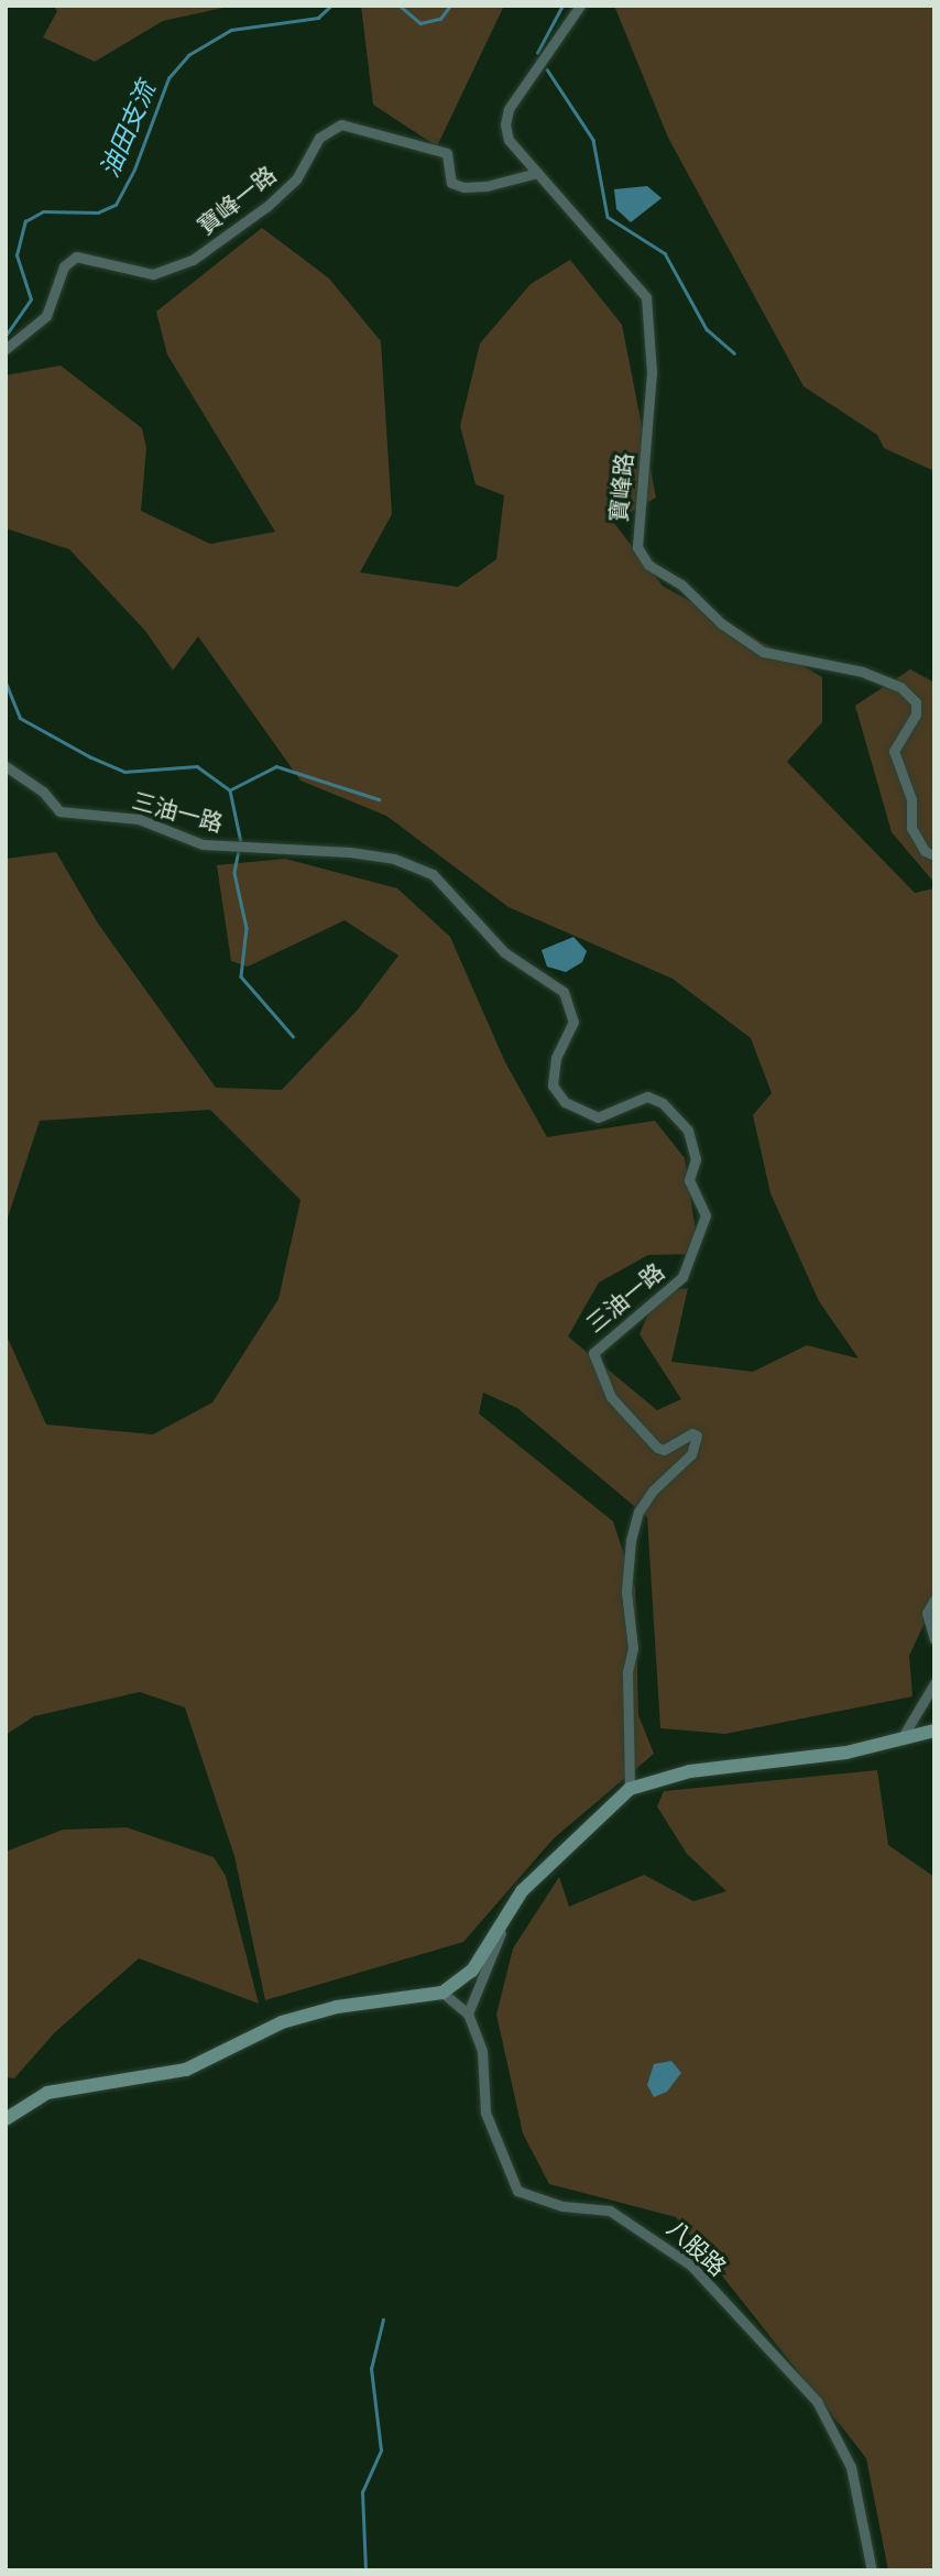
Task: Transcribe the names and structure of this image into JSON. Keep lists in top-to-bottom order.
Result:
{
  "streets": {
    "street": [
      "寶峰一路",
      "寶峰路",
      "三油一路",
      "八股路"
    ]
  },
  "crossings": [
    ["寶峰一路", "寶峰路"]
  ],
  "water": ["油田支流"]
}
